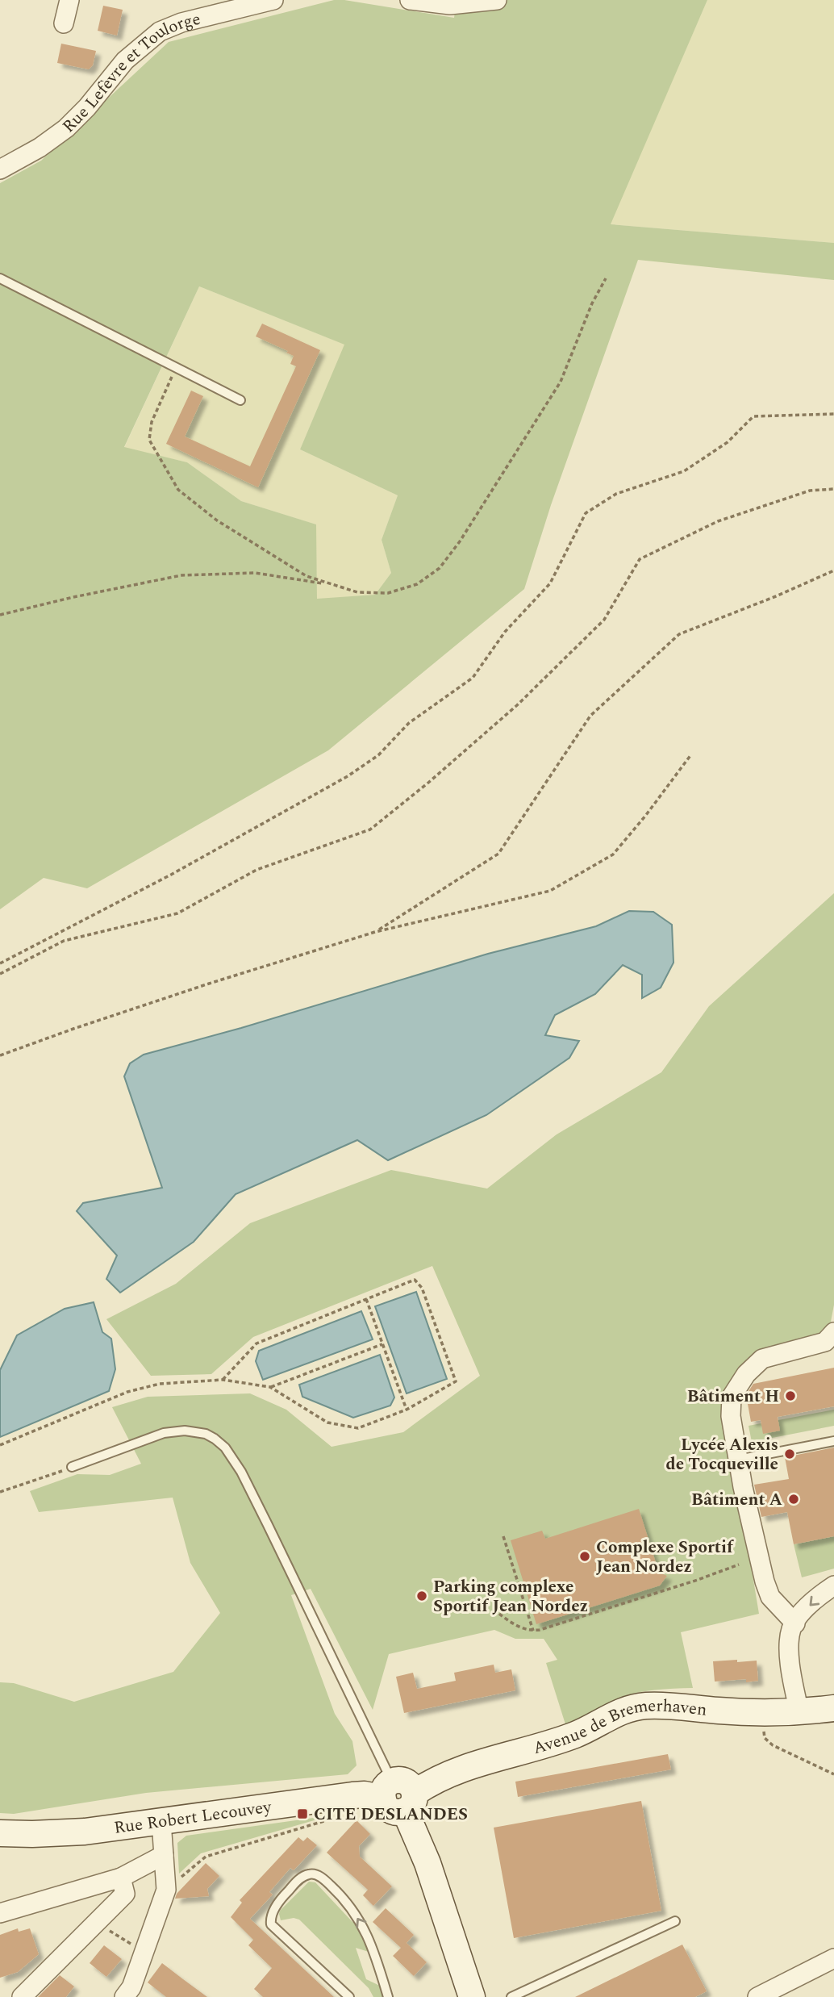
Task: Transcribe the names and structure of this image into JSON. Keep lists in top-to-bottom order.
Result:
{
  "streets": {
    "street": ["Rue Lefèvre et Toulorge", "Avenue de Bremerhaven", "Rue Robert Lecouvey"]
  },
  "crossings": [
    ["Avenue de Bremerhaven", "Rue Robert Lecouvey"]
  ],
  "places": {
    "other": [
      "Bâtiment H",
      "Lycée Alexis de Tocqueville",
      "Bâtiment A",
      "Complexe Sportif Jean Nordez",
      "Parking complexe Sportif Jean Nordez"
    ],
    "transit": ["CITE DESLANDES"]
  }
}
